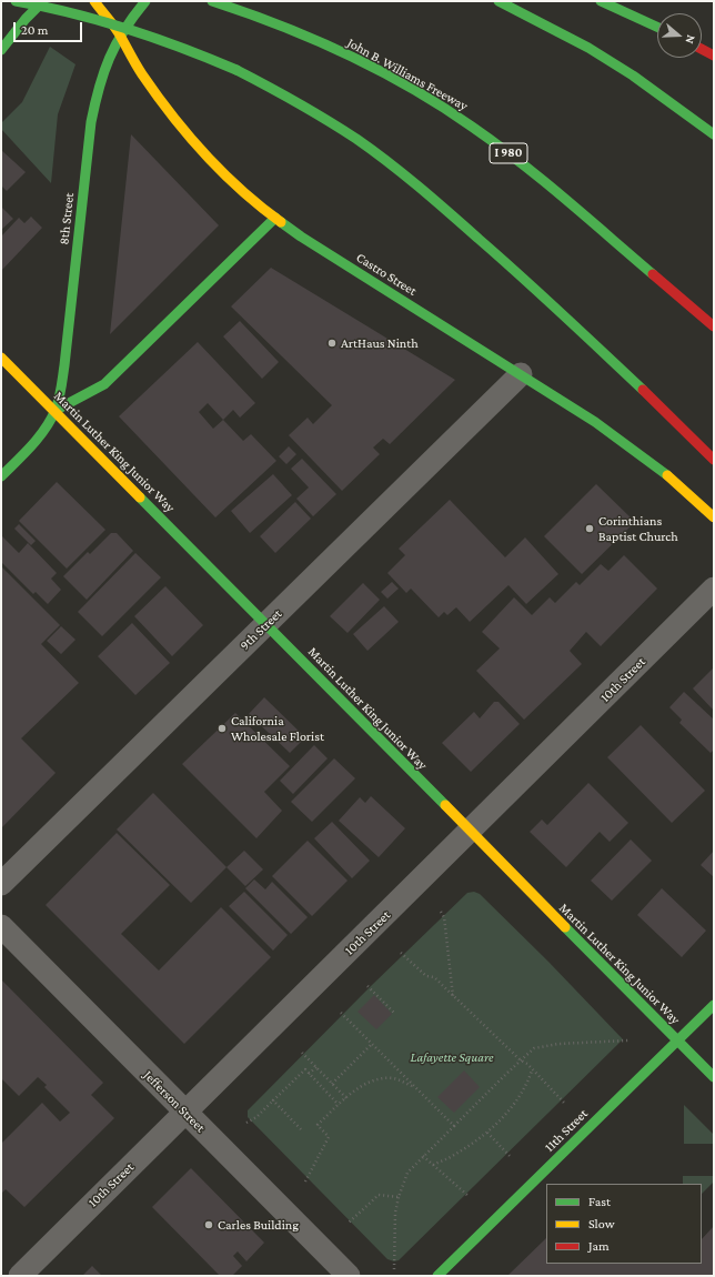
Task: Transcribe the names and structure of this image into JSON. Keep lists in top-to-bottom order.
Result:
{
  "streets": {
    "main road": [
      "John B. Williams Freeway",
      "I 980",
      "8th Street",
      "Castro Street",
      "Martin Luther King Junior Way",
      "11th Street"
    ],
    "street": ["9th Street", "10th Street", "Jefferson Street"]
  },
  "crossings": [
    ["8th Street", "Castro Street"],
    ["8th Street", "Martin Luther King Junior Way"],
    ["Castro Street", "9th Street"],
    ["Martin Luther King Junior Way", "9th Street"],
    ["Martin Luther King Junior Way", "10th Street"],
    ["Martin Luther King Junior Way", "11th Street"],
    ["10th Street", "Jefferson Street"]
  ],
  "parks": ["Lafayette Square"],
  "places": [
    "ArtHaus Ninth",
    "Corinthians Baptist Church",
    "California Wholesale Florist",
    "Carles Building"
  ],
  "legend": ["Fast", "Slow", "Jam"],
  "scale_bar": "20 m",
  "north": "right"
}
